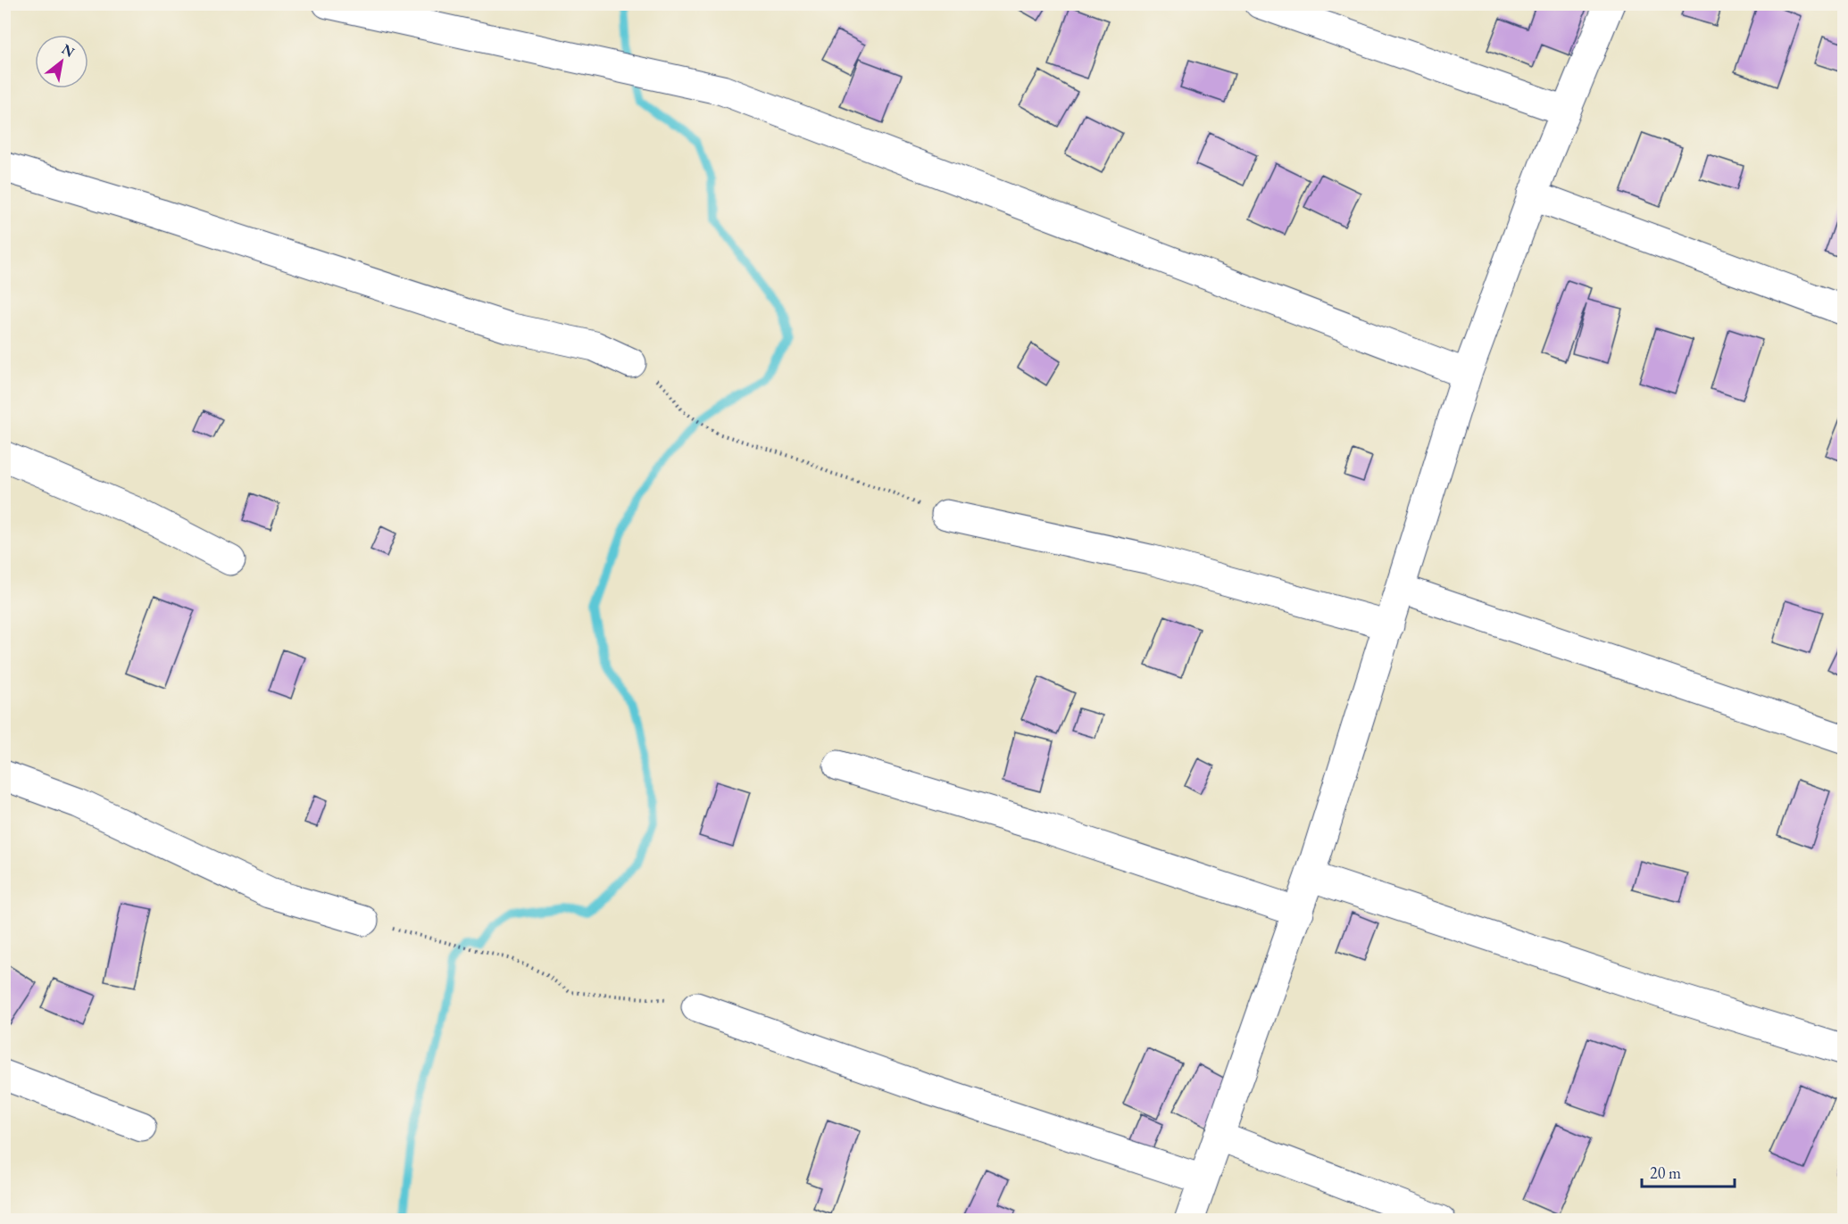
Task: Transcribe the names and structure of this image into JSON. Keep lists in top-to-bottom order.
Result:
{
  "scale_bar": "20 m",
  "north": "top right"
}
